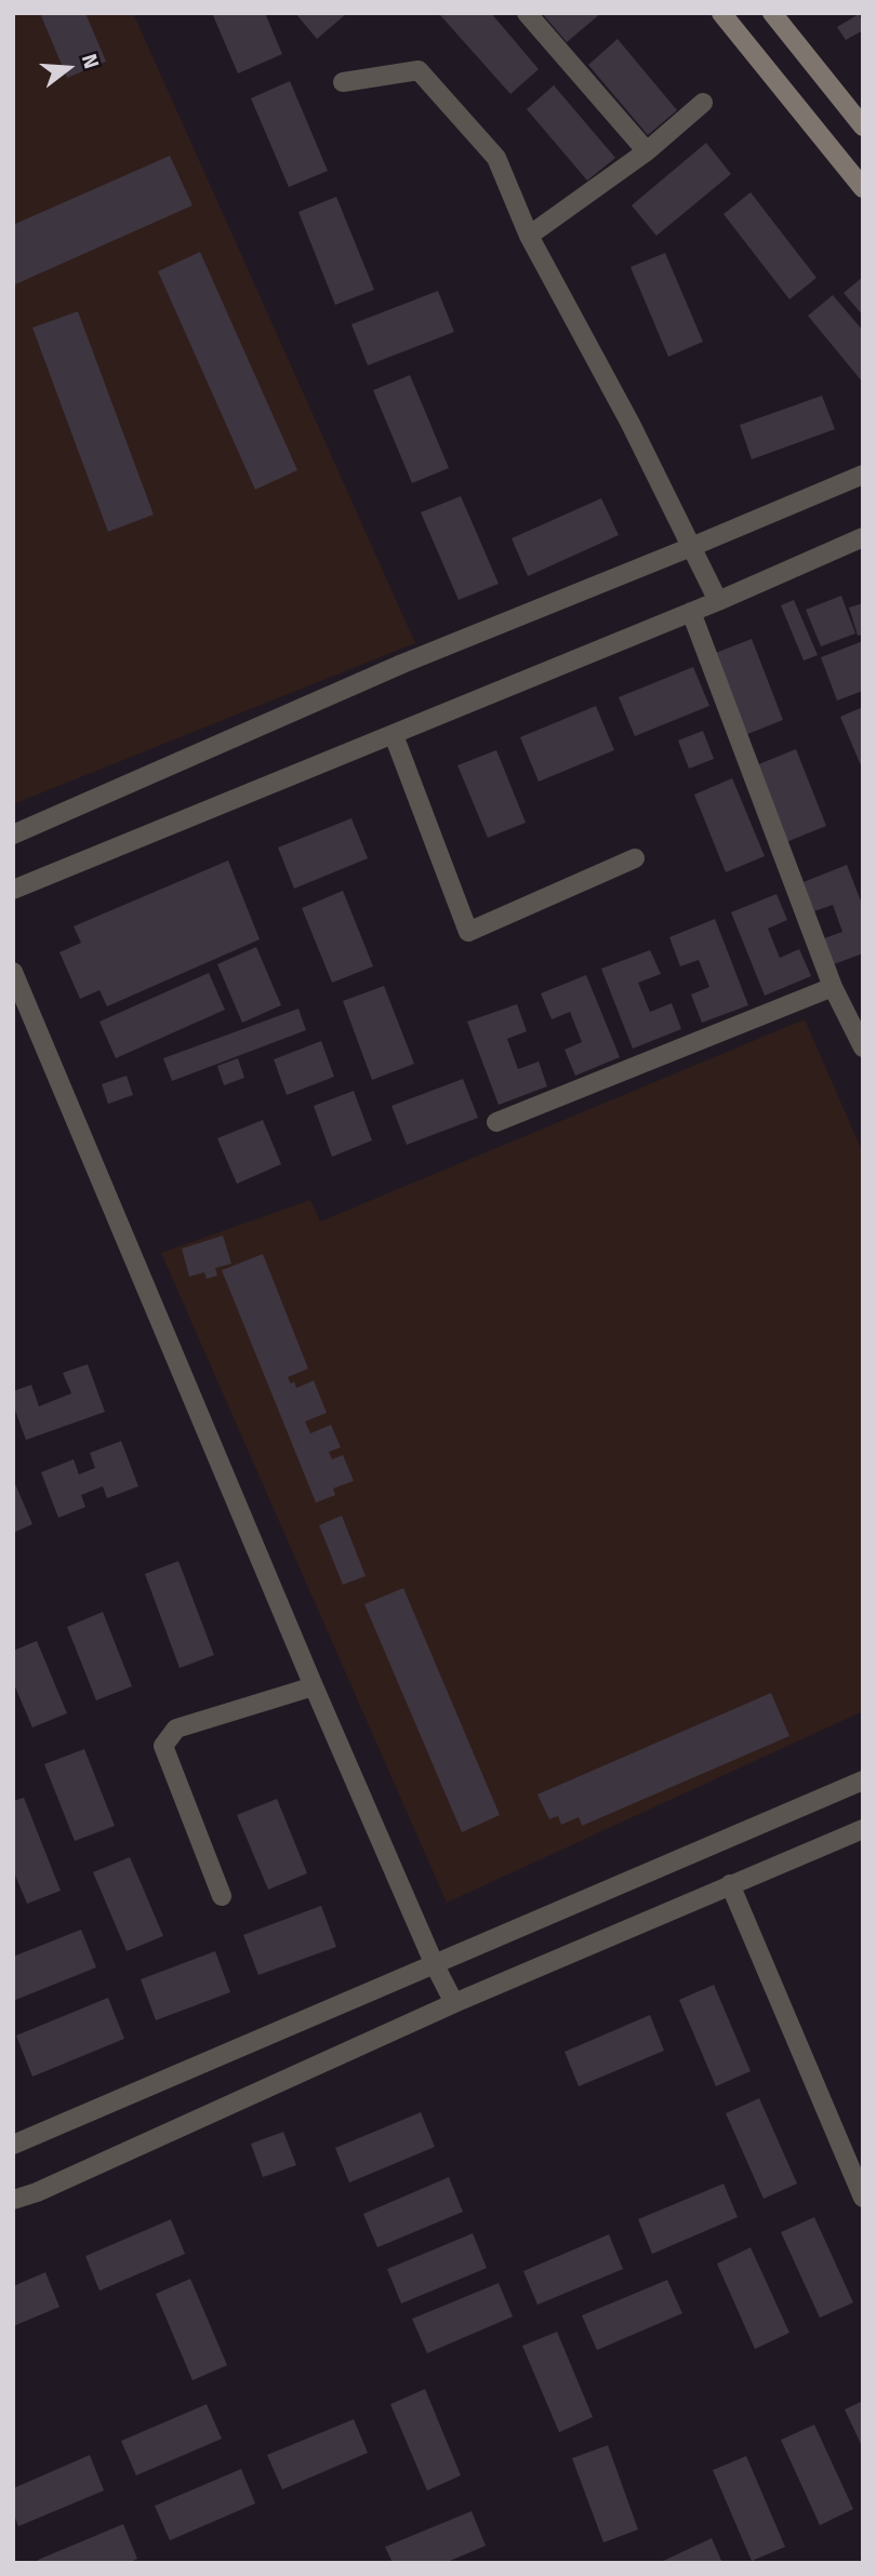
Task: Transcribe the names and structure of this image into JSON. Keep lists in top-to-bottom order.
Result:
{
  "north": "right"
}
